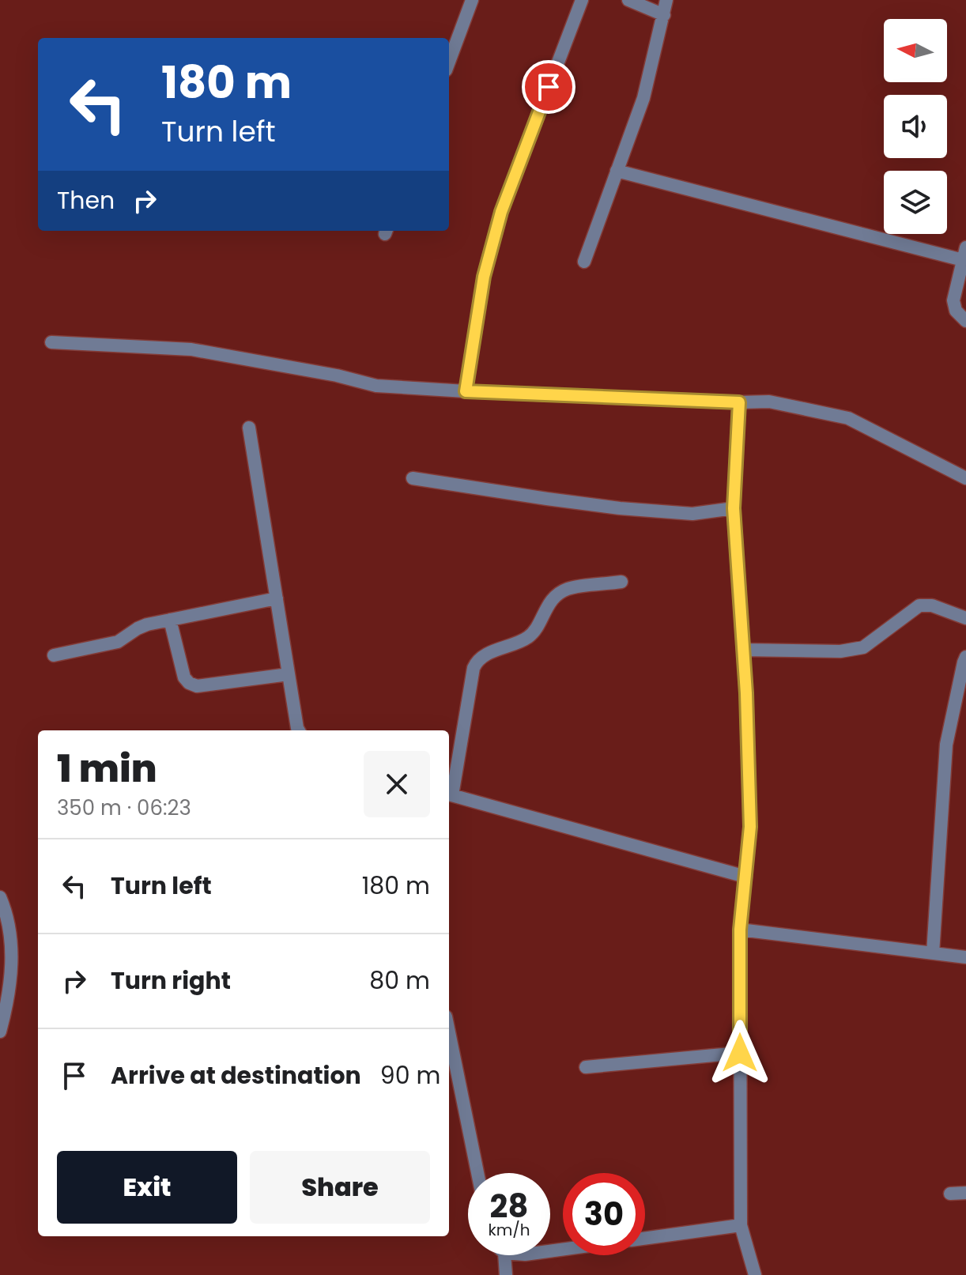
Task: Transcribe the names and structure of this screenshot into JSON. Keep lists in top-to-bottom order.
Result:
{
  "north": "left",
  "page": {
    "turn": ["180 m", "Turn left"],
    "then": "Then",
    "heading": ["1 min", "350 m · 06:23"],
    "list": [
      {
        "name": "Turn left",
        "value": "180 m"
      },
      {
        "name": "Turn right",
        "value": "80 m"
      },
      {
        "name": "Arrive at destination",
        "value": "90 m"
      }
    ],
    "buttons": ["Exit", "Share"],
    "speed": "28 km/h",
    "limit": "30"
  }
}
